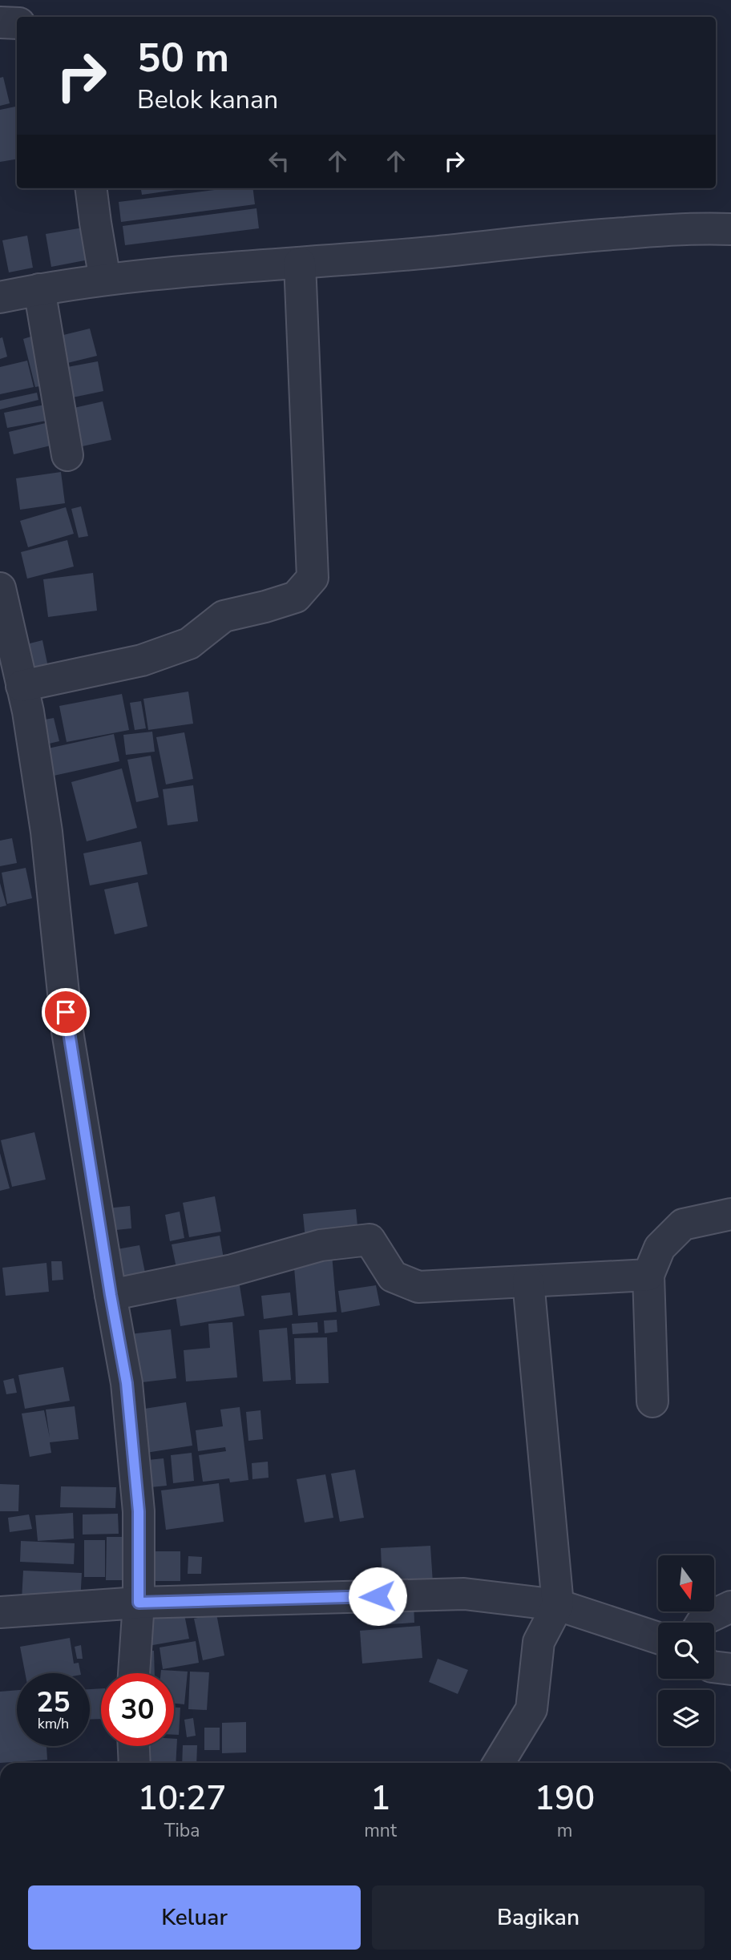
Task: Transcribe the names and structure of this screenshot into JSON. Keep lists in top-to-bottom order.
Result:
{
  "north": "bottom",
  "page": {
    "turn": ["50 m", "Belok kanan"],
    "speed": "25 km/h",
    "limit": "30",
    "eta": [
      "10:27",
      "Tiba",
      "1",
      "mnt",
      "190",
      "m"
    ],
    "buttons": ["Keluar", "Bagikan"]
  }
}
